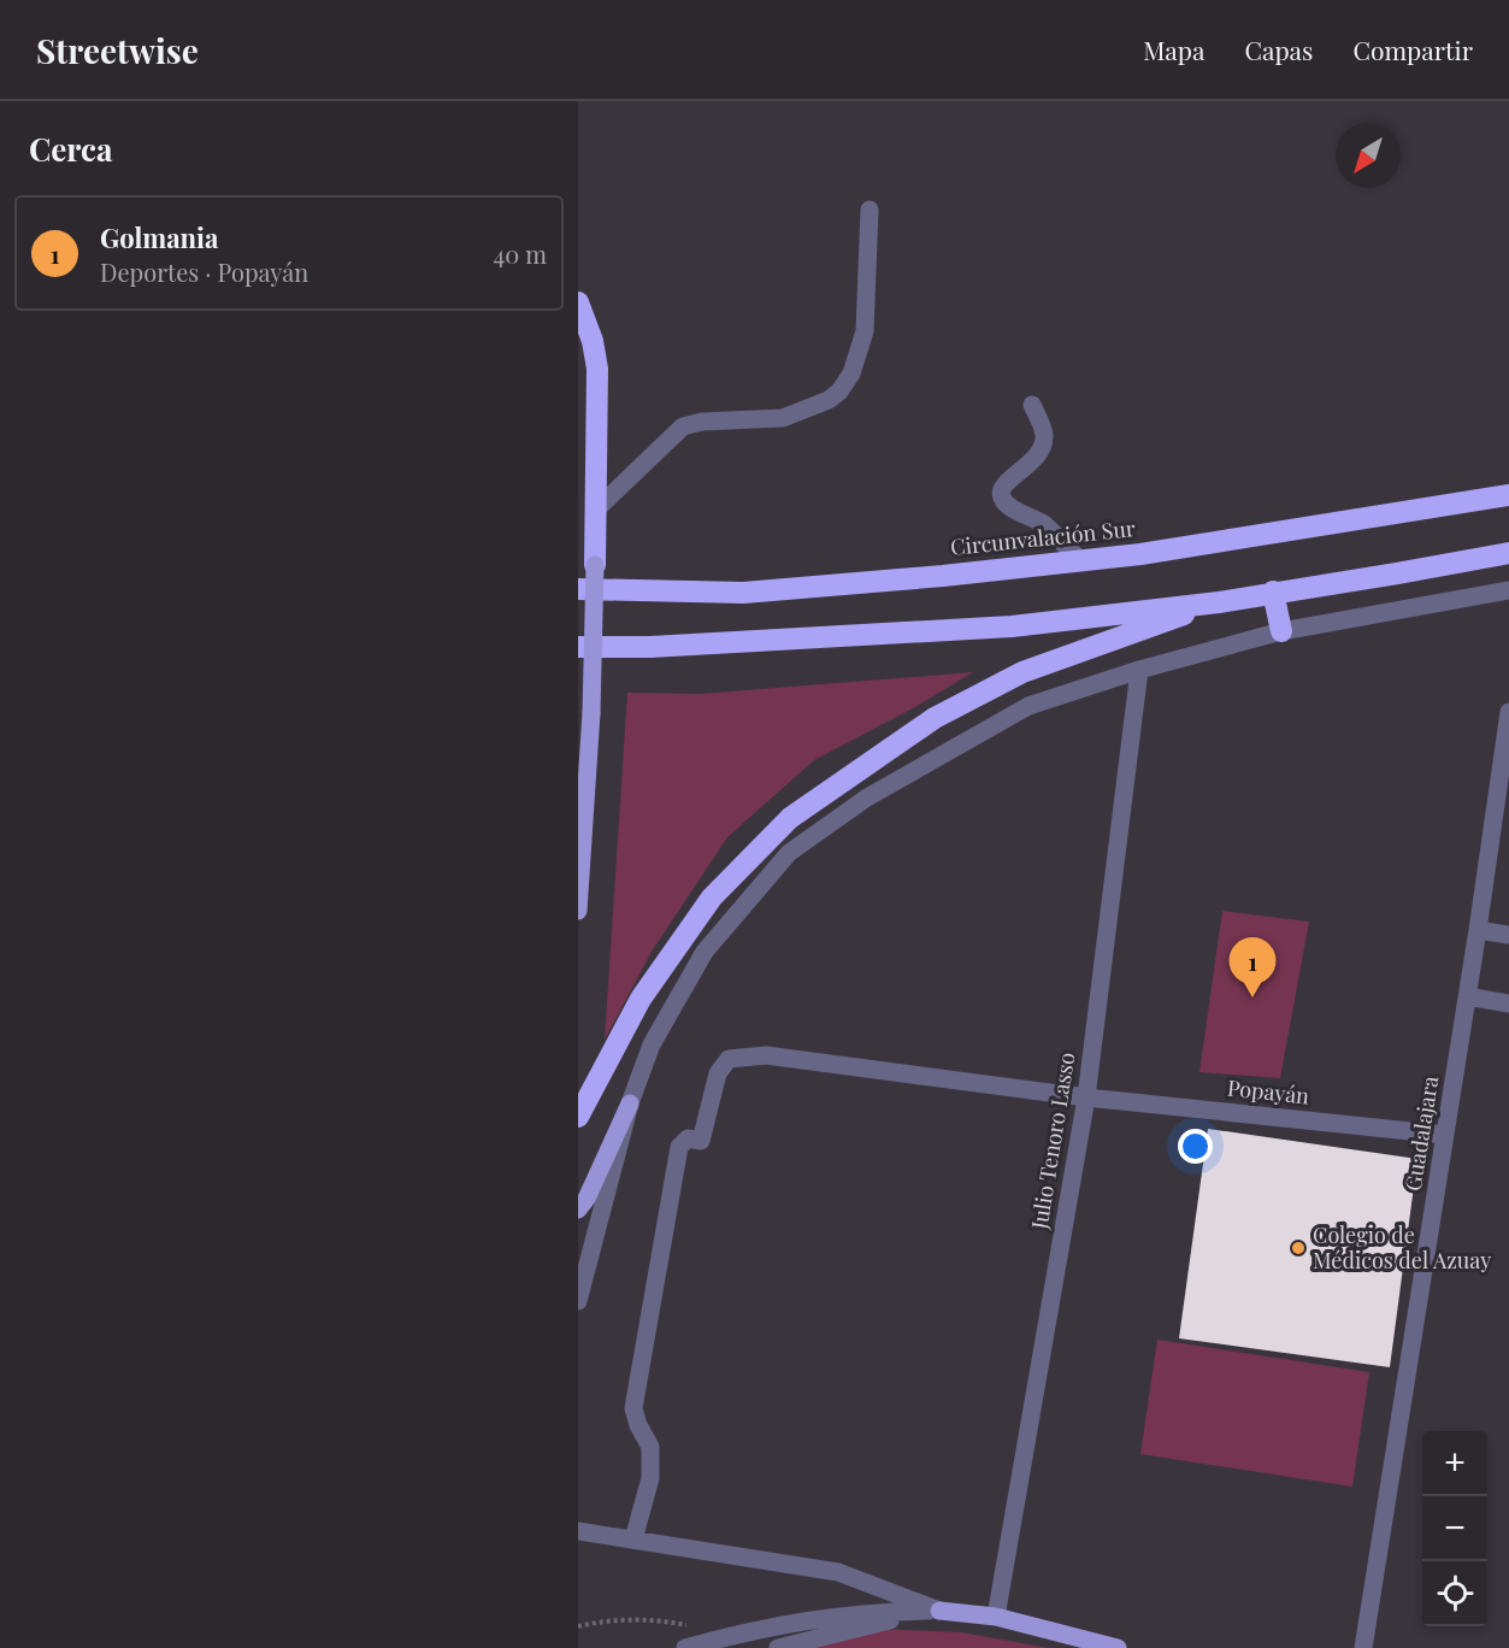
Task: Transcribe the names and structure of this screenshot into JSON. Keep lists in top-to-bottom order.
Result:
{
  "streets": {
    "highway": ["Circunvalación Sur"],
    "street": ["Popayán", "Guadalajara", "Julio Tenoro Lasso"]
  },
  "crossings": [
    ["Popayán", "Guadalajara"],
    ["Popayán", "Julio Tenoro Lasso"]
  ],
  "places": ["Colegio de Médicos del Azuay"],
  "north": "bottom left",
  "page": {
    "header": "Streetwise",
    "nav": ["Mapa", "Capas", "Compartir"],
    "heading": "Cerca",
    "list": [
      {
        "mark": "1",
        "name": "Golmania",
        "note": "Deportes · Popayán",
        "value": "40 m"
      }
    ],
    "pins": "1",
    "map_buttons": ["+", "−"]
  }
}
